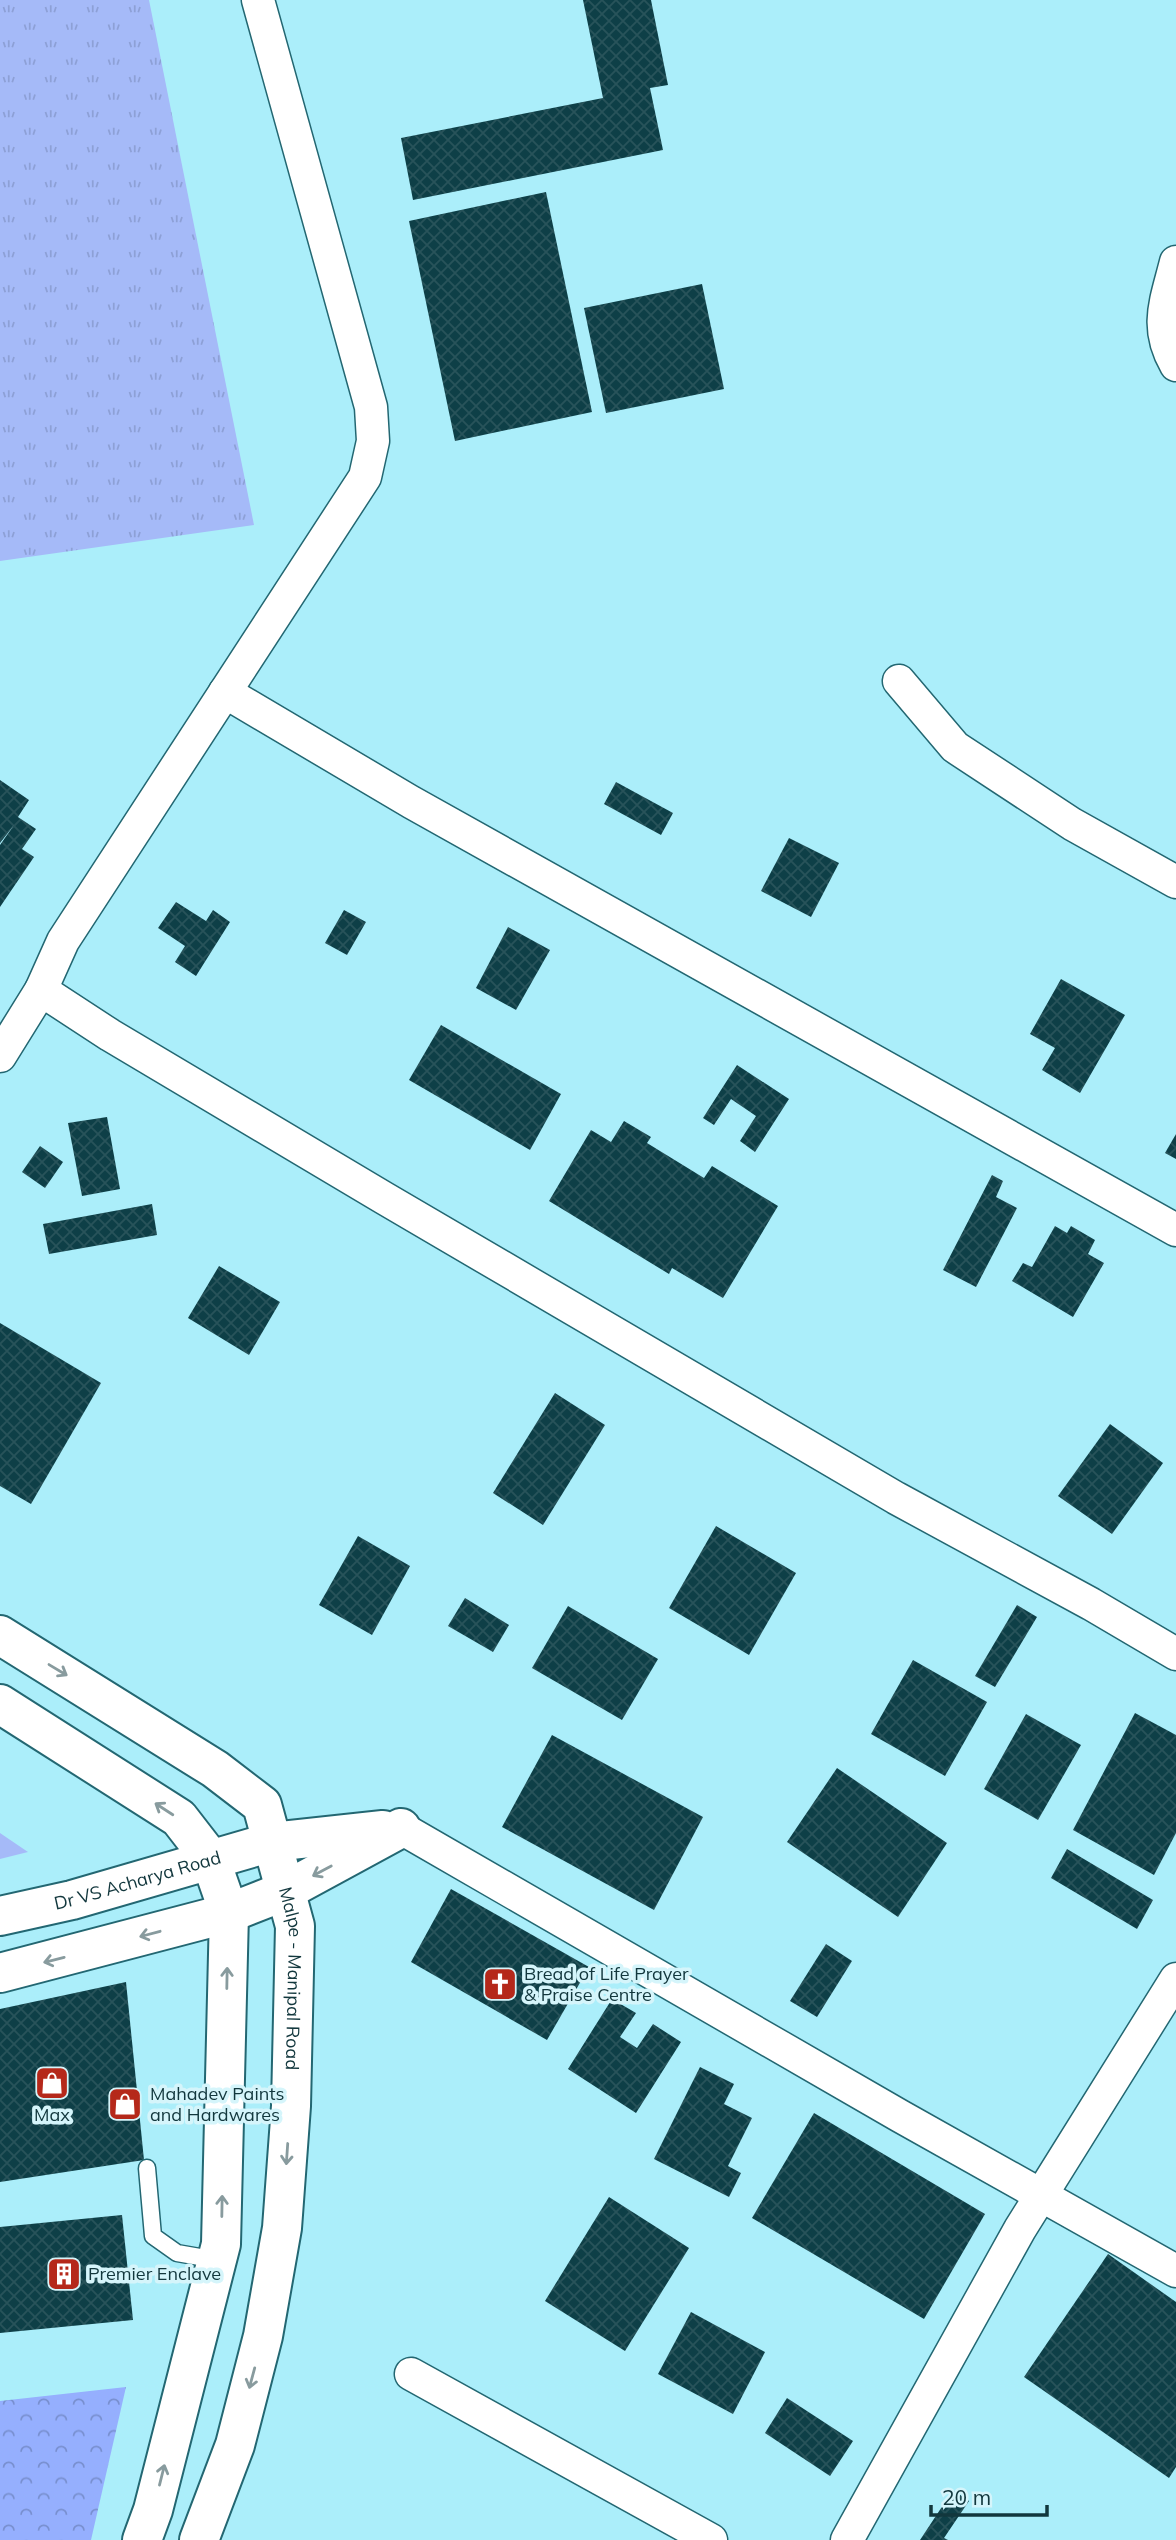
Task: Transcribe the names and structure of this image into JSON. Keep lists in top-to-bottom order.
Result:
{
  "streets": {
    "main road": ["Dr VS Acharya Road", "Malpe - Manipal Road"]
  },
  "crossings": [
    ["Dr VS Acharya Road", "Malpe - Manipal Road"]
  ],
  "places": {
    "church": ["Bread of Life Prayer & Praise Centre"],
    "shop": ["Max", "Mahadev Paints and Hardwares"],
    "building": ["Premier Enclave"]
  },
  "scale_bar": "20 m"
}
